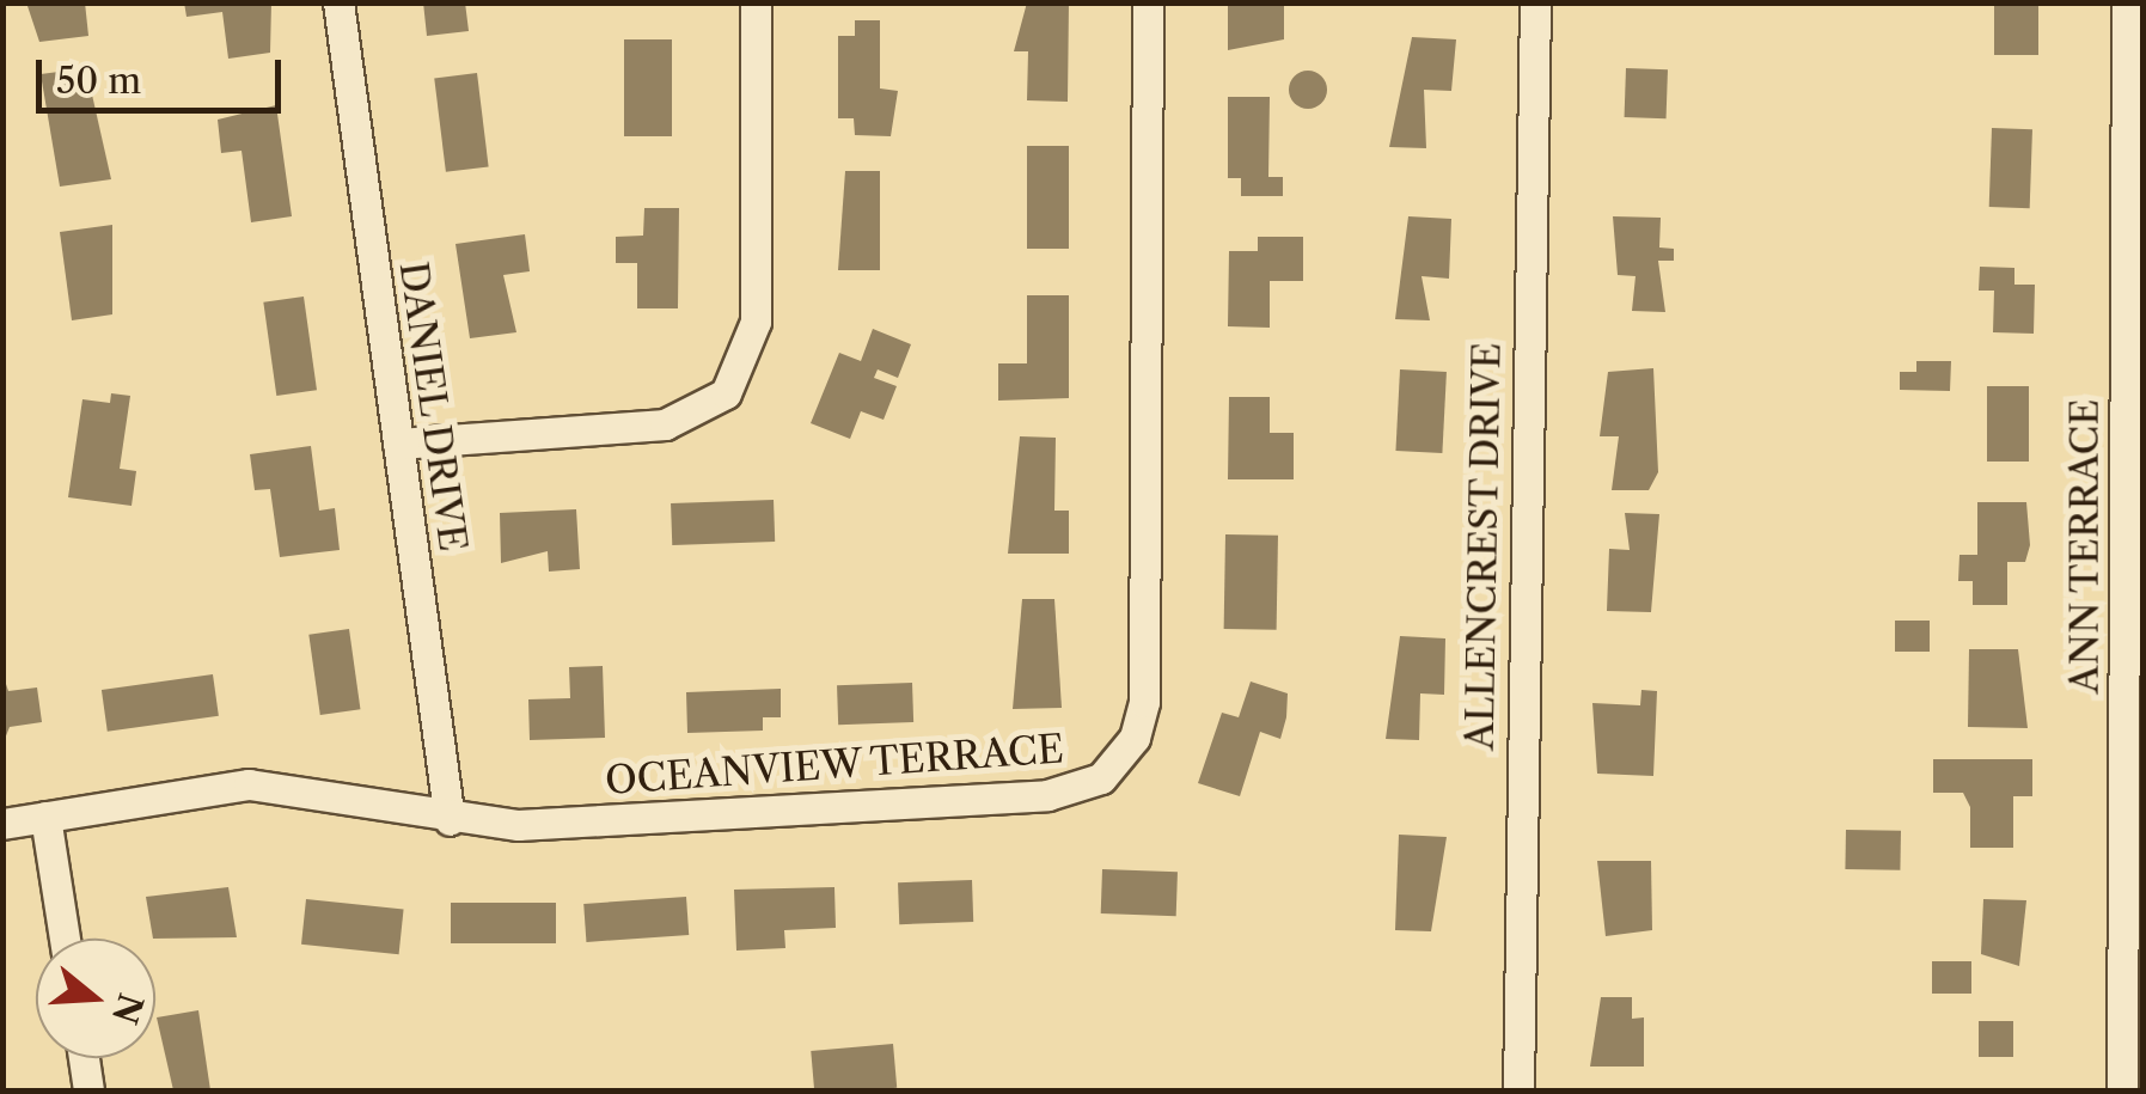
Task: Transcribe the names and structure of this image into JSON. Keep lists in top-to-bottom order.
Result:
{
  "streets": {
    "street": [
      "DANIEL DRIVE",
      "ALLENCREST DRIVE",
      "ANN TERRACE",
      "OCEANVIEW TERRACE"
    ]
  },
  "crossings": [
    ["DANIEL DRIVE", "OCEANVIEW TERRACE"]
  ],
  "scale_bar": "50 m",
  "north": "right"
}
